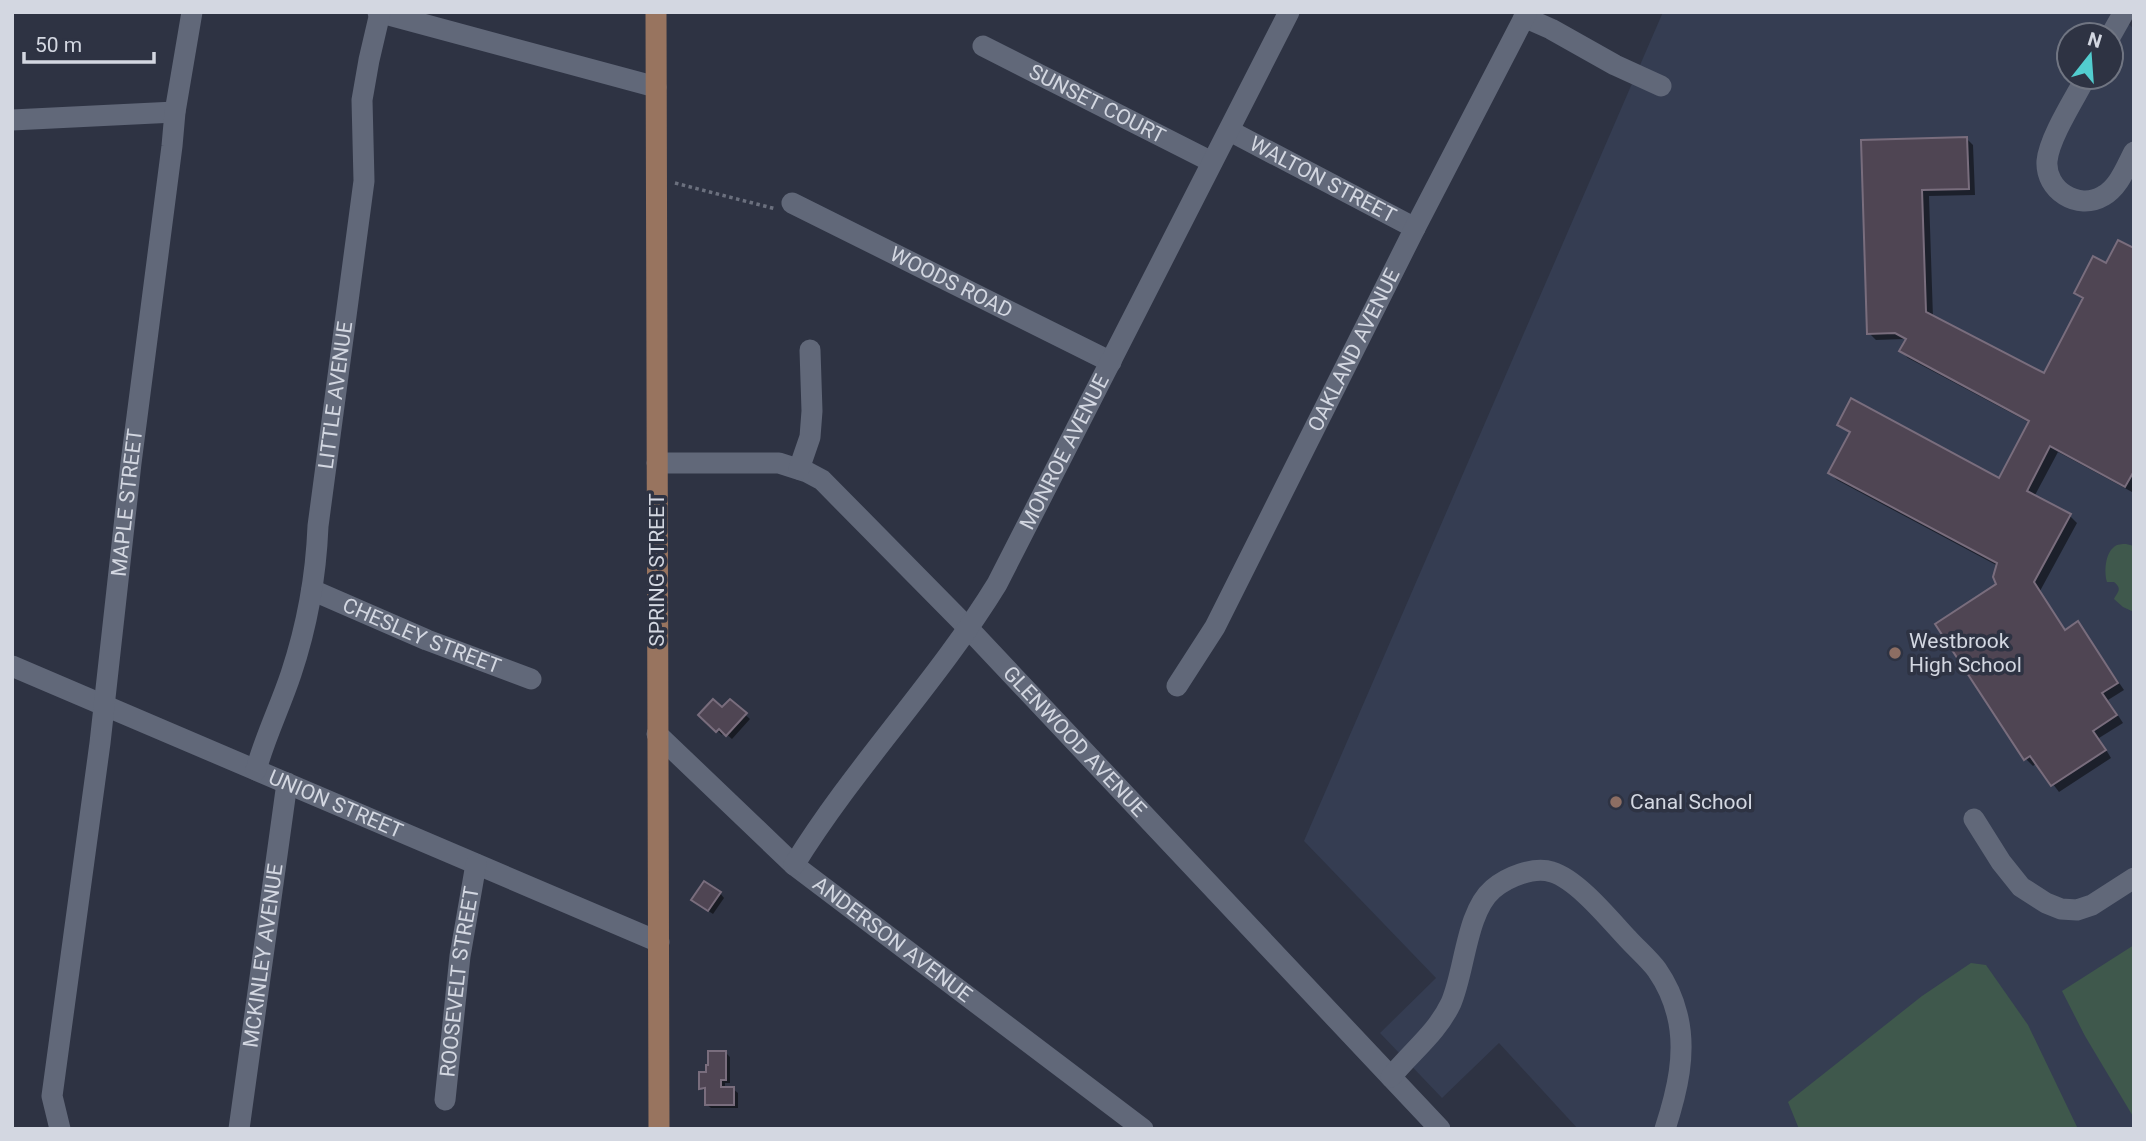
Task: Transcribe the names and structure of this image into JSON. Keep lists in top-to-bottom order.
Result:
{
  "streets": {
    "main road": ["SPRING STREET"],
    "street": [
      "SUNSET COURT",
      "WALTON STREET",
      "WOODS ROAD",
      "OAKLAND AVENUE",
      "LITTLE AVENUE",
      "MONROE AVENUE",
      "MAPLE STREET",
      "CHESLEY STREET",
      "GLENWOOD AVENUE",
      "UNION STREET",
      "ANDERSON AVENUE",
      "MCKINLEY AVENUE",
      "ROOSEVELT STREET"
    ]
  },
  "crossings": [
    ["SUNSET COURT", "MONROE AVENUE"],
    ["WALTON STREET", "OAKLAND AVENUE"],
    ["WALTON STREET", "MONROE AVENUE"],
    ["WOODS ROAD", "MONROE AVENUE"],
    ["LITTLE AVENUE", "CHESLEY STREET"],
    ["LITTLE AVENUE", "UNION STREET"],
    ["MONROE AVENUE", "GLENWOOD AVENUE"],
    ["MONROE AVENUE", "ANDERSON AVENUE"],
    ["MAPLE STREET", "UNION STREET"],
    ["SPRING STREET", "GLENWOOD AVENUE"],
    ["SPRING STREET", "UNION STREET"],
    ["SPRING STREET", "ANDERSON AVENUE"],
    ["UNION STREET", "MCKINLEY AVENUE"],
    ["UNION STREET", "ROOSEVELT STREET"]
  ],
  "places": ["Westbrook High School", "Canal School"],
  "scale_bar": "50 m",
  "north": "top"
}
